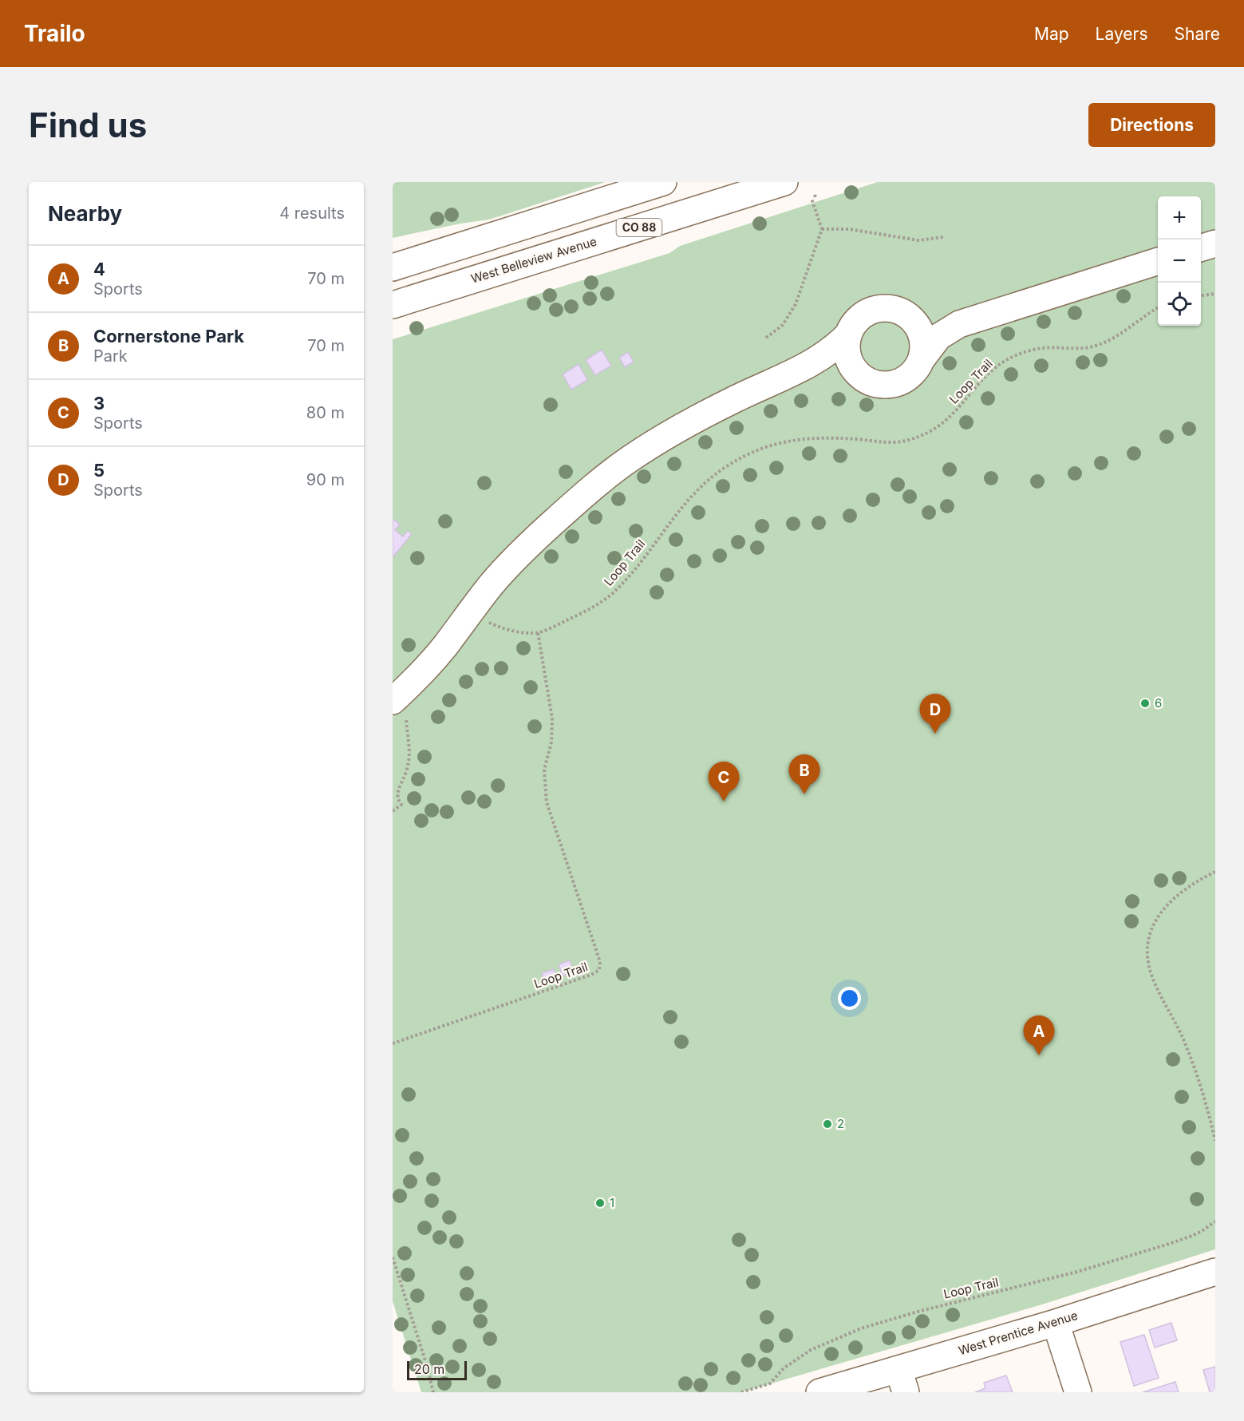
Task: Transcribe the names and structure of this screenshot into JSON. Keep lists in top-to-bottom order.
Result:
{
  "streets": {
    "main road": ["CO 88", "West Belleview Avenue", "West Prentice Avenue"],
    "path": ["Loop Trail"]
  },
  "places": ["6", "2", "1"],
  "scale_bar": "20 m",
  "page": {
    "header": "Trailo",
    "nav": ["Map", "Layers", "Share"],
    "buttons": "Directions",
    "title": "Find us",
    "heading": ["Nearby", "4 results"],
    "map_buttons": ["+", "−"],
    "list": [
      {
        "mark": "A",
        "name": "4",
        "note": "Sports",
        "value": "70 m"
      },
      {
        "mark": "B",
        "name": "Cornerstone Park",
        "note": "Park",
        "value": "70 m"
      },
      {
        "mark": "C",
        "name": "3",
        "note": "Sports",
        "value": "80 m"
      },
      {
        "mark": "D",
        "name": "5",
        "note": "Sports",
        "value": "90 m"
      }
    ],
    "pins": [
      "D",
      "B",
      "C",
      "A"
    ],
    "scale": "20 m"
  }
}
